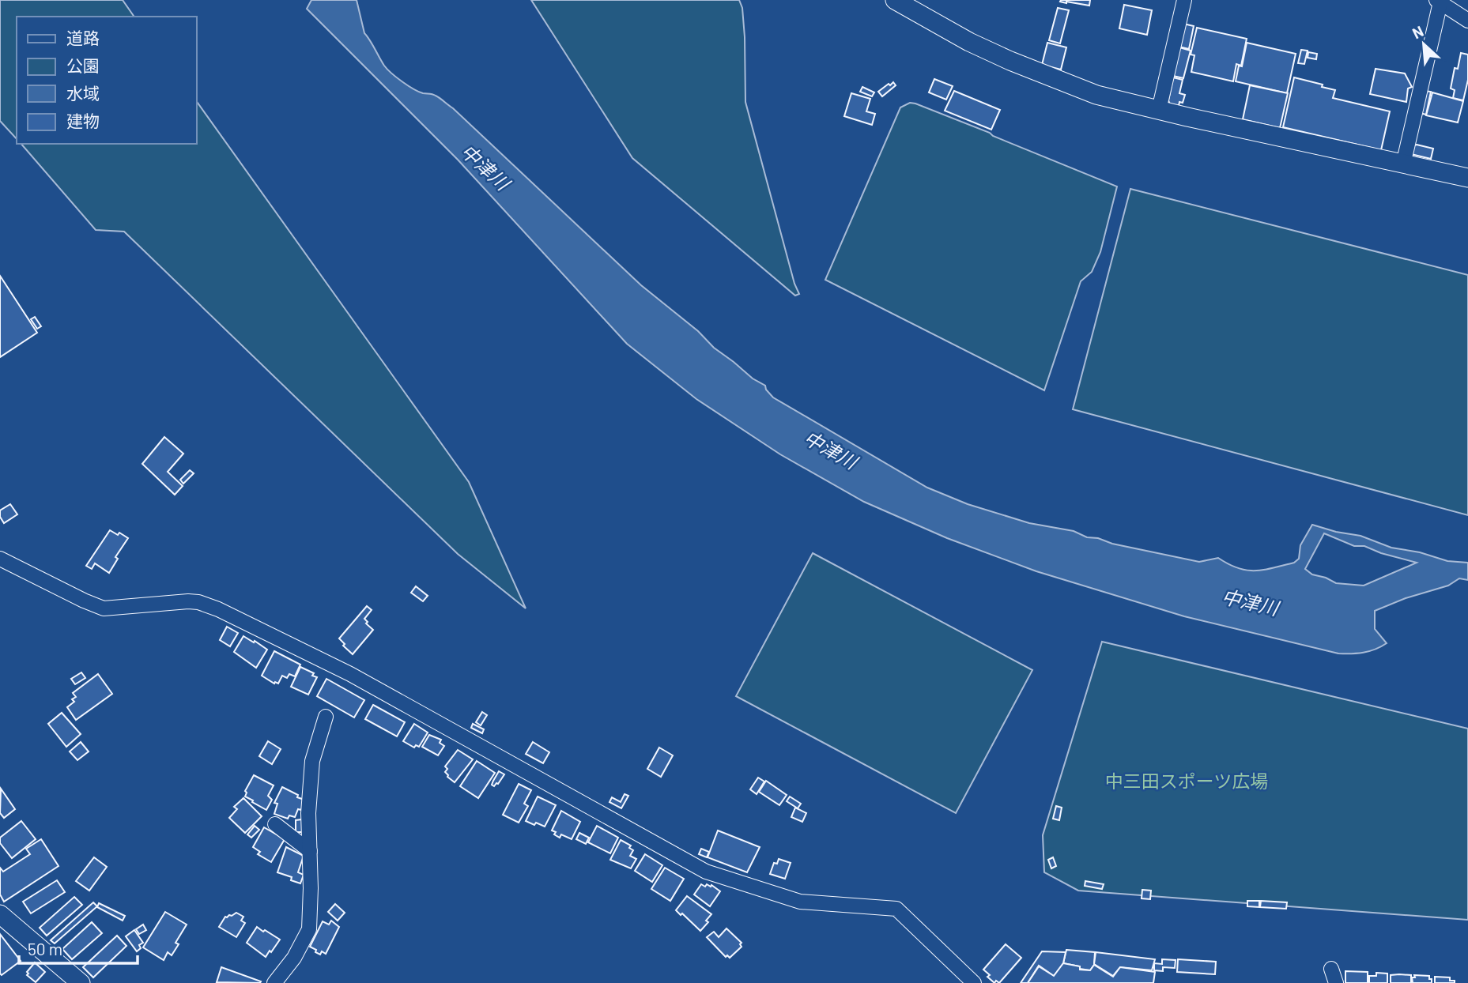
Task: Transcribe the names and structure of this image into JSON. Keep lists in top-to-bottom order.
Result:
{
  "water": ["中津川"],
  "parks": ["中三田スポーツ広場"],
  "legend": [
    "道路",
    "公園",
    "水域",
    "建物"
  ],
  "scale_bar": "50 m",
  "north": "top left"
}
